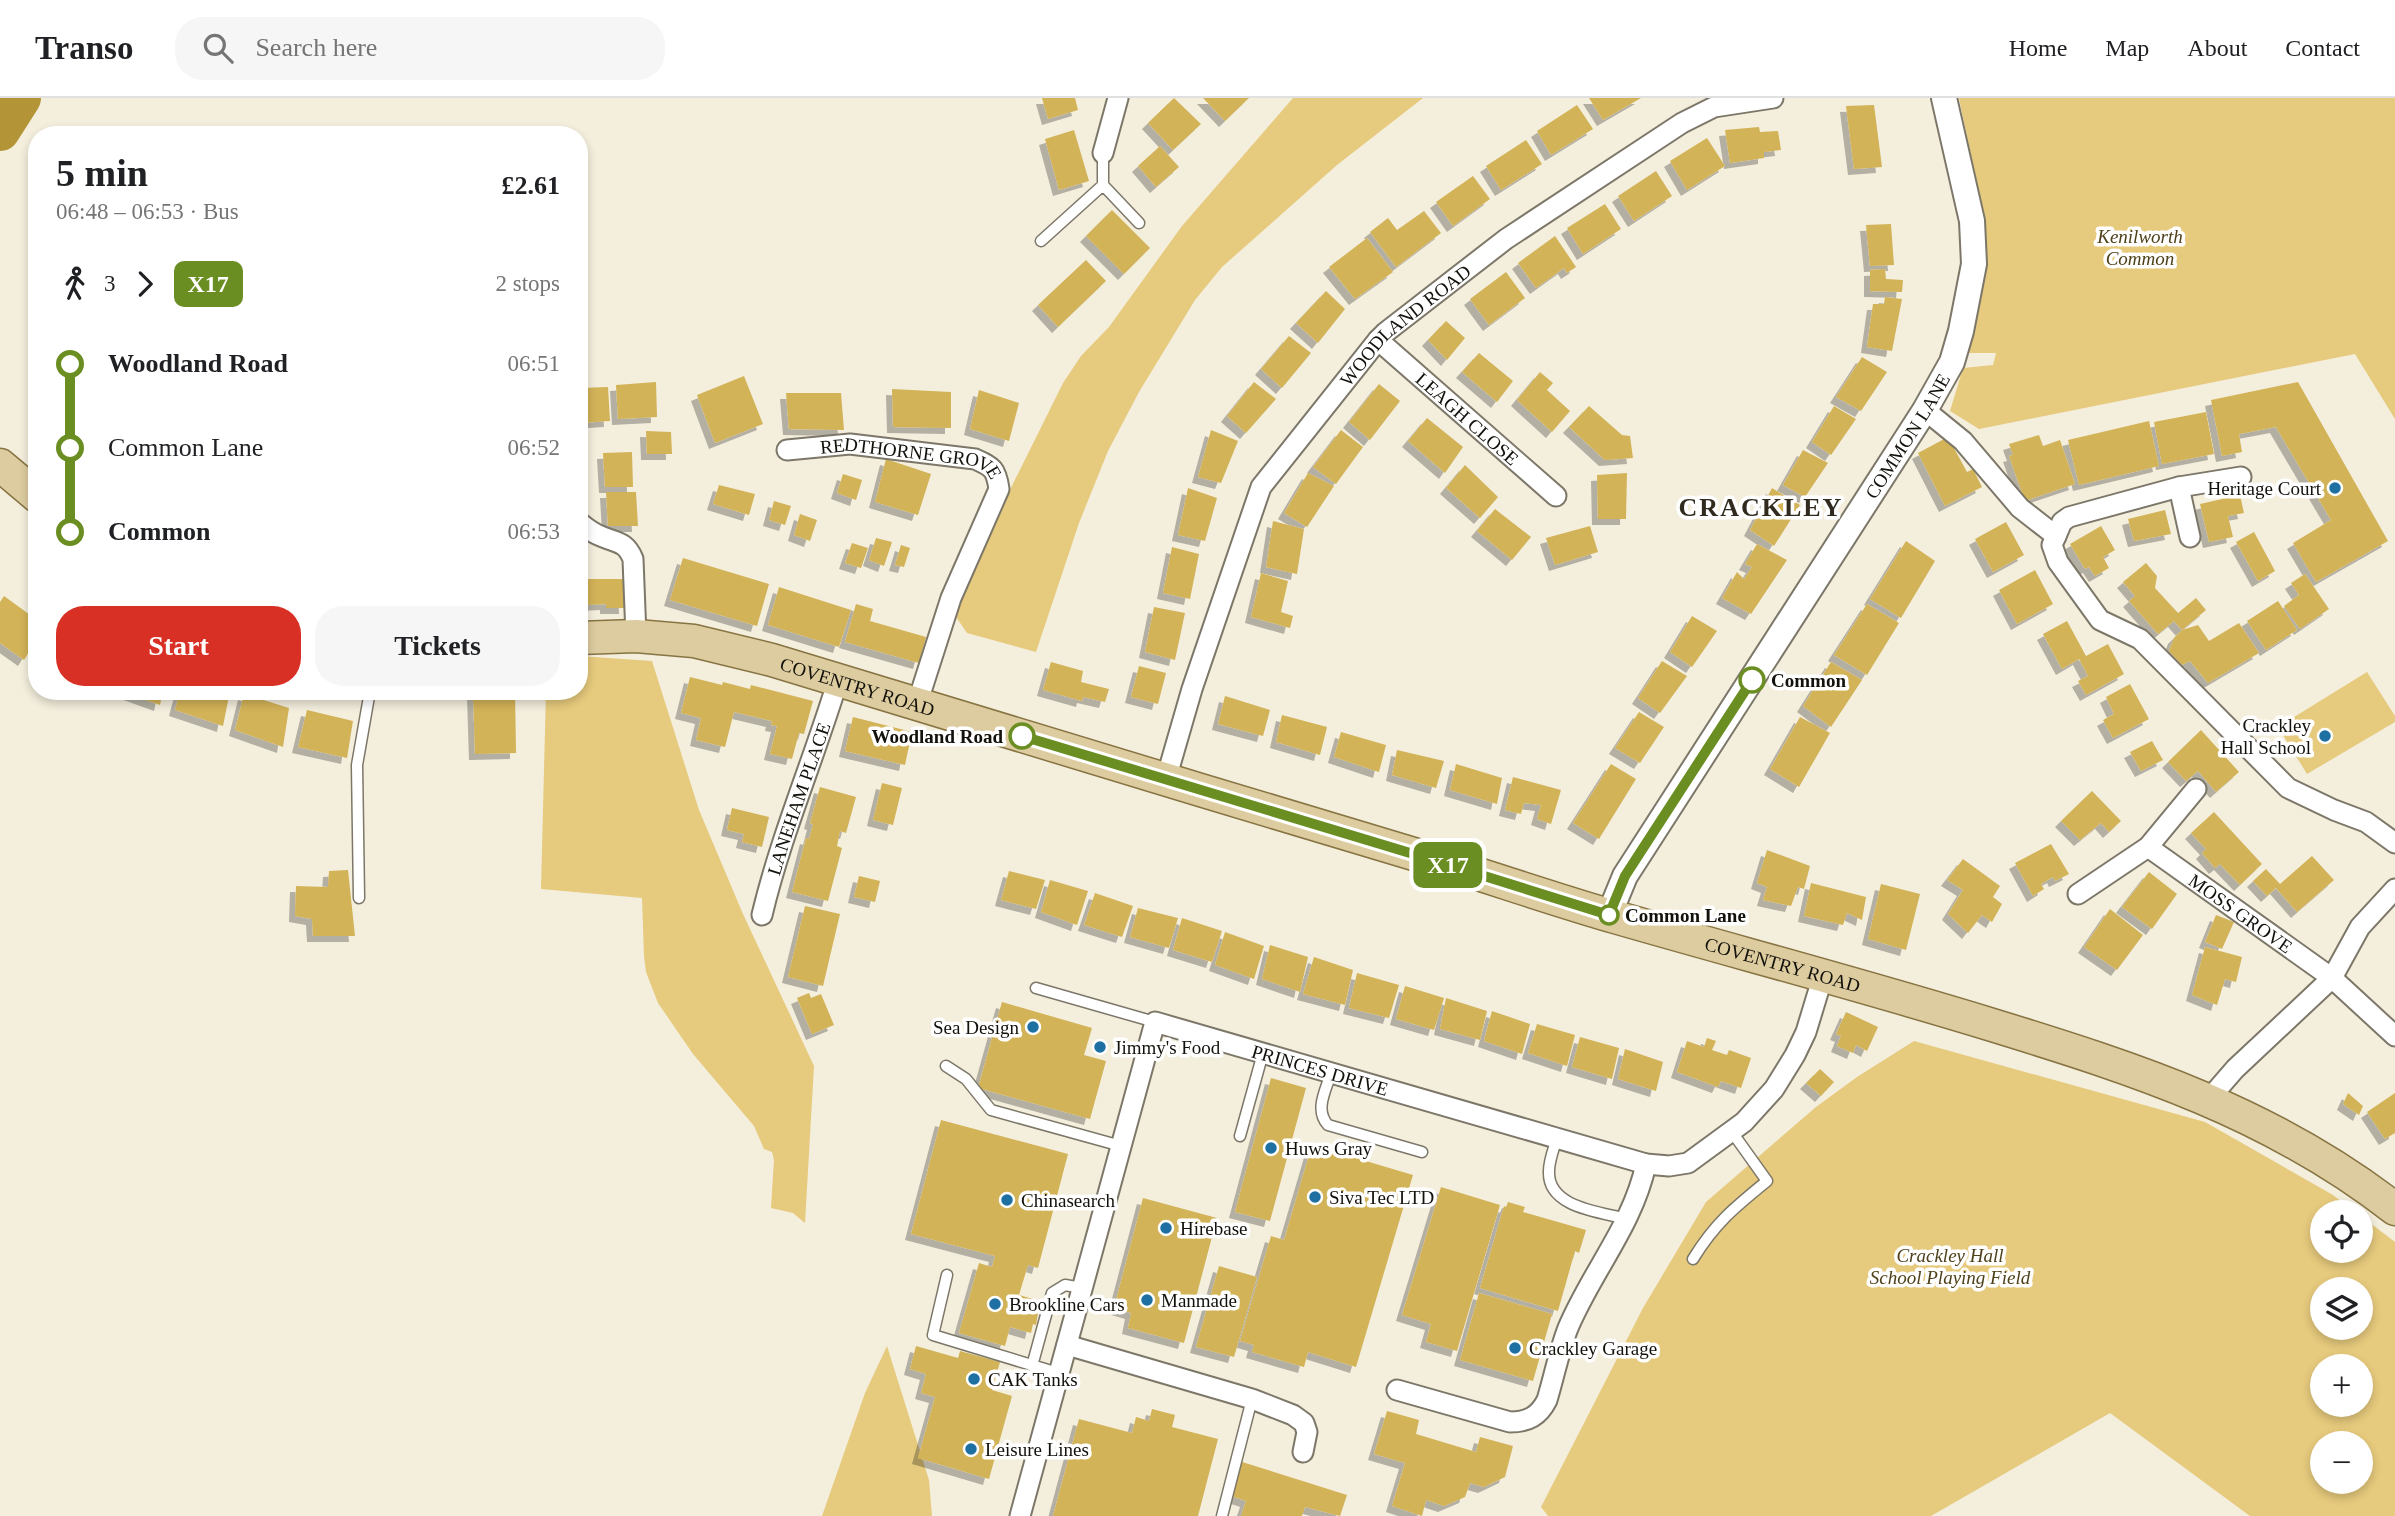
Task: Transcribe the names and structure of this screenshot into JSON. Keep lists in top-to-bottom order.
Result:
{
  "streets": {
    "main road": ["COVENTRY ROAD"],
    "street": [
      "WOODLAND ROAD",
      "LEAGH CLOSE",
      "COMMON LANE",
      "REDTHORNE GROVE",
      "LANEHAM PLACE",
      "MOSS GROVE",
      "PRINCES DRIVE"
    ]
  },
  "crossings": [
    ["WOODLAND ROAD", "LEAGH CLOSE"],
    ["WOODLAND ROAD", "COVENTRY ROAD"],
    ["COMMON LANE", "COVENTRY ROAD"],
    ["REDTHORNE GROVE", "COVENTRY ROAD"],
    ["COVENTRY ROAD", "LANEHAM PLACE"],
    ["COVENTRY ROAD", "PRINCES DRIVE"]
  ],
  "districts": ["CRACKLEY"],
  "parks": ["Kenilworth Common", "Crackley Hall School Playing Field"],
  "places": [
    "Heritage Court",
    "Common",
    "Woodland Road",
    "Crackley Hall School",
    "Common Lane",
    "Sea Design",
    "Jimmy's Food",
    "Huws Gray",
    "Siva Tec LTD",
    "Chinasearch",
    "Hirebase",
    "Manmade",
    "Brookline Cars",
    "Crackley Garage",
    "CAK Tanks",
    "Leisure Lines"
  ],
  "lines": ["bus line X17"],
  "page": {
    "header": "Transo",
    "search": "Search here",
    "nav": [
      "Home",
      "Map",
      "About",
      "Contact"
    ],
    "on_map": "X17",
    "heading": ["5 min", "06:48 – 06:53 · Bus", "£2.61"],
    "legs": ["3", "X17", "2 stops"],
    "list": [
      {
        "name": "Woodland Road",
        "value": "06:51"
      },
      {
        "name": "Common Lane",
        "value": "06:52"
      },
      {
        "name": "Common",
        "value": "06:53"
      }
    ],
    "buttons": ["Start", "Tickets"],
    "map_buttons": ["+", "−"]
  }
}
